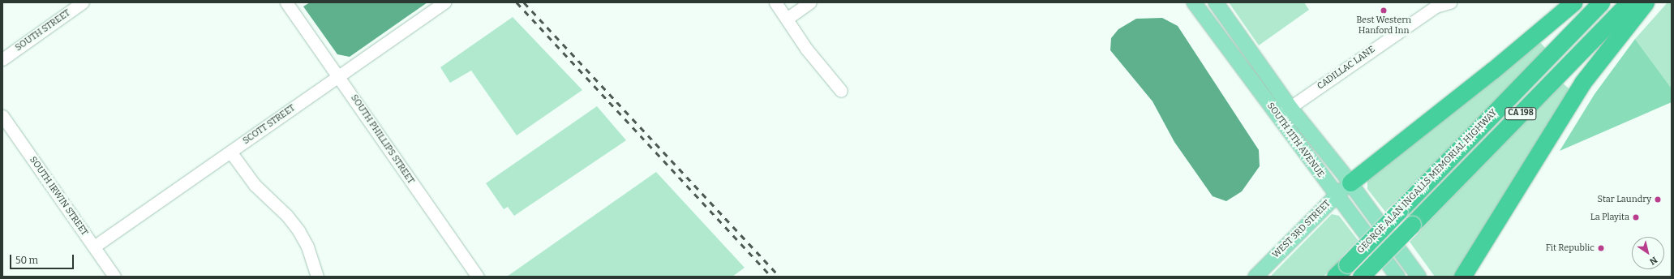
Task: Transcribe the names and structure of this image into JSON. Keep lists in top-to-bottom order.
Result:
{
  "streets": {
    "highway": ["CA 198", "GEORGE ALAN INGALLS MEMORIAL HIGHWAY"],
    "main road": ["SOUTH 11TH AVENUE", "WEST 3RD STREET"],
    "street": [
      "SOUTH STREET",
      "CADILLAC LANE",
      "SCOTT STREET",
      "SOUTH PHILLIPS STREET",
      "SOUTH IRWIN STREET"
    ]
  },
  "crossings": [
    ["CADILLAC LANE", "SOUTH 11TH AVENUE"],
    ["SCOTT STREET", "SOUTH PHILLIPS STREET"],
    ["SCOTT STREET", "SOUTH IRWIN STREET"],
    ["SOUTH 11TH AVENUE", "WEST 3RD STREET"]
  ],
  "places": [
    "Best Western Hanford Inn",
    "Star Laundry",
    "La Playita",
    "Fit Republic"
  ],
  "scale_bar": "50 m",
  "north": "bottom right"
}
